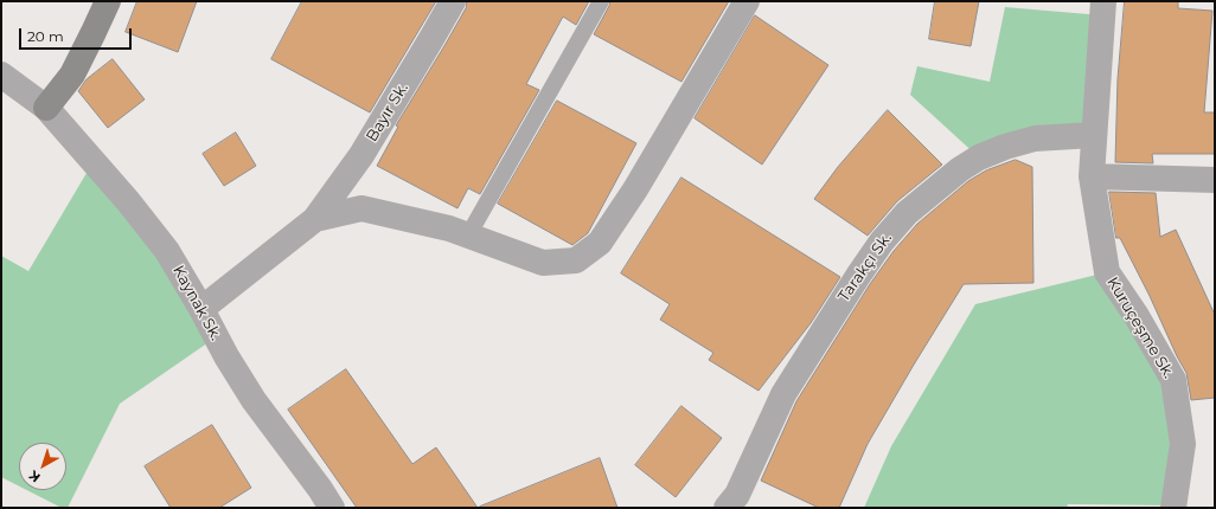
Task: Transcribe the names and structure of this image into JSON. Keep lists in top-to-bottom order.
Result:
{
  "streets": {
    "street": [
      "Bayır Sk.",
      "Tarakçı Sk.",
      "Kaynak Sk.",
      "Kuruçeşme Sk."
    ]
  },
  "crossings": [
    ["Tarakçı Sk.", "Kuruçeşme Sk."]
  ],
  "scale_bar": "20 m",
  "north": "bottom left"
}
